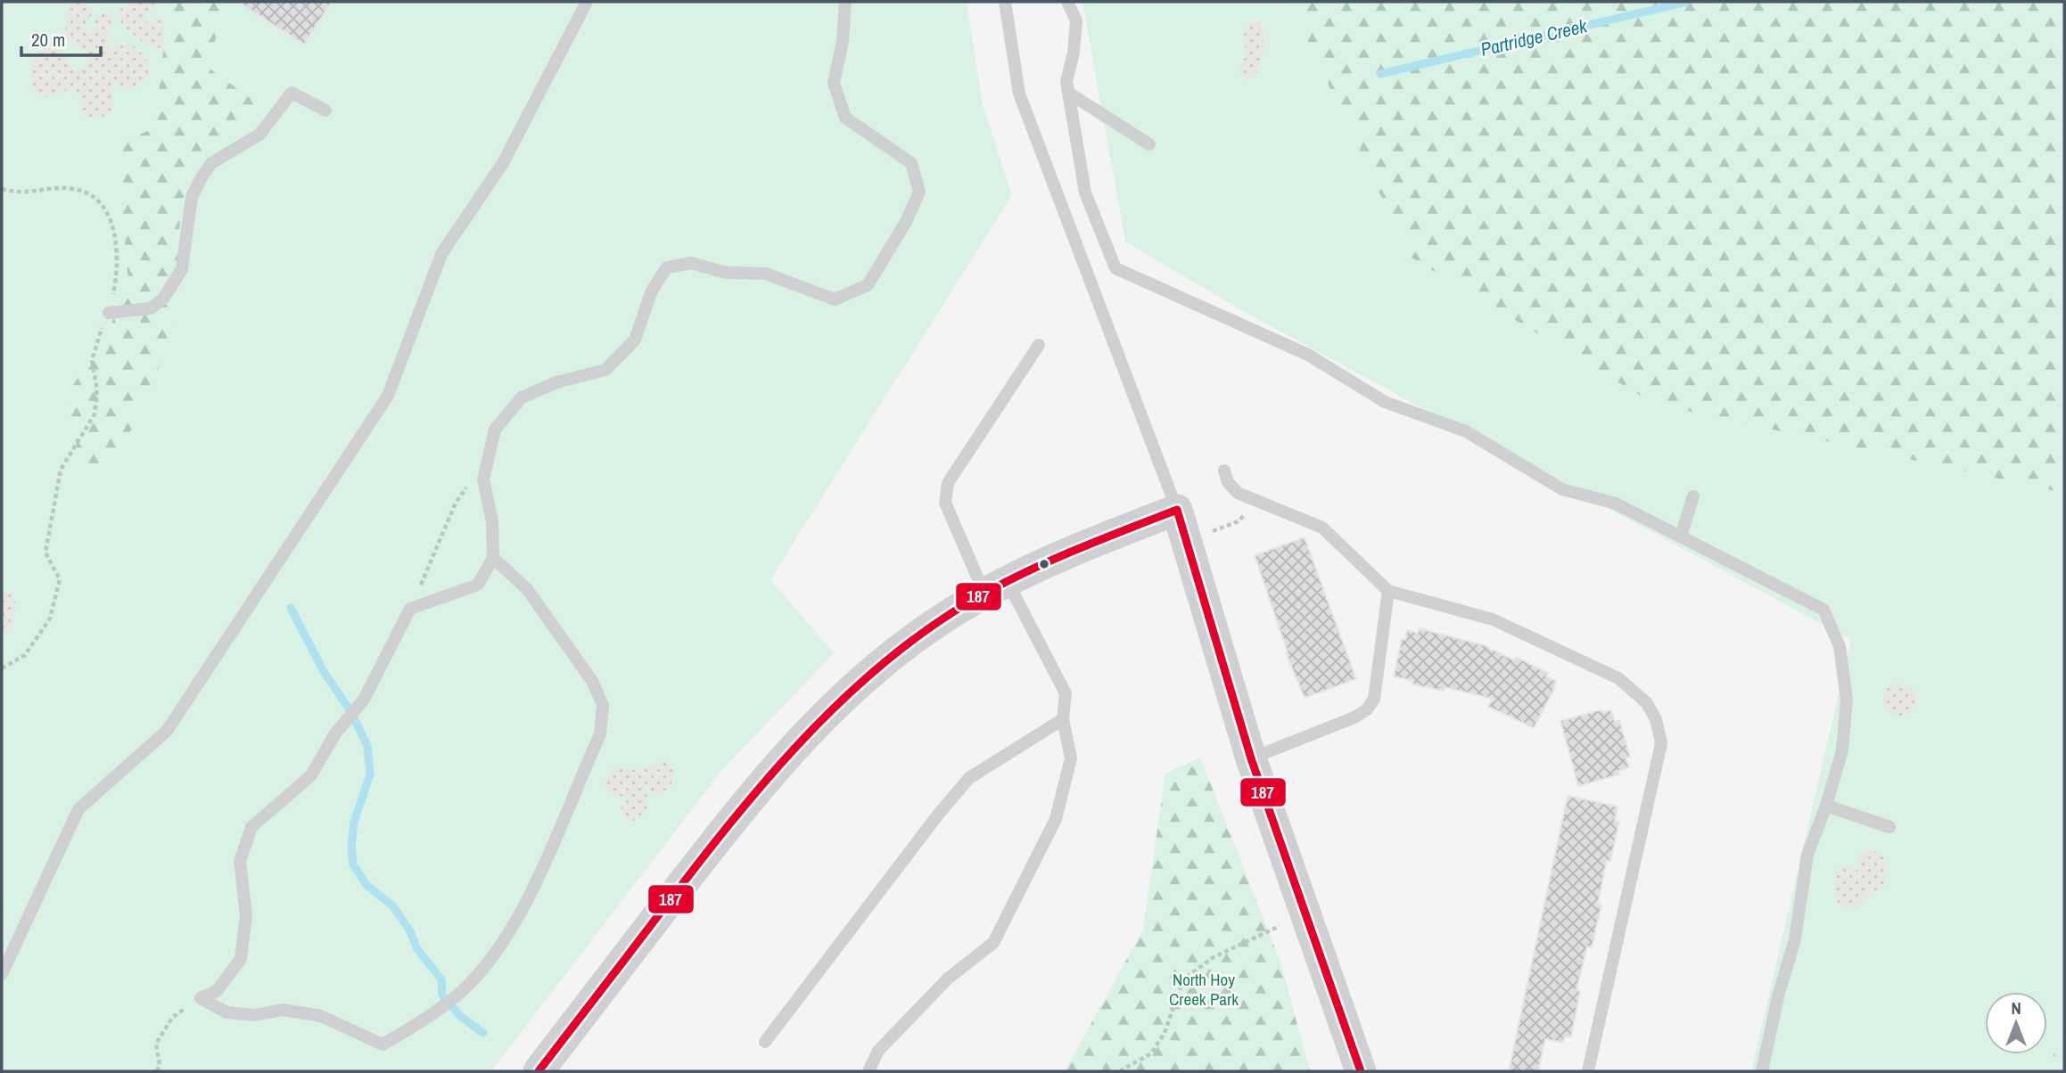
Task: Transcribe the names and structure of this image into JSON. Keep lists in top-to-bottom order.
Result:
{
  "water": ["Partridge Creek"],
  "parks": ["North Hoy Creek Park"],
  "lines": ["transit line 187"],
  "scale_bar": "20 m",
  "north": "top"
}
